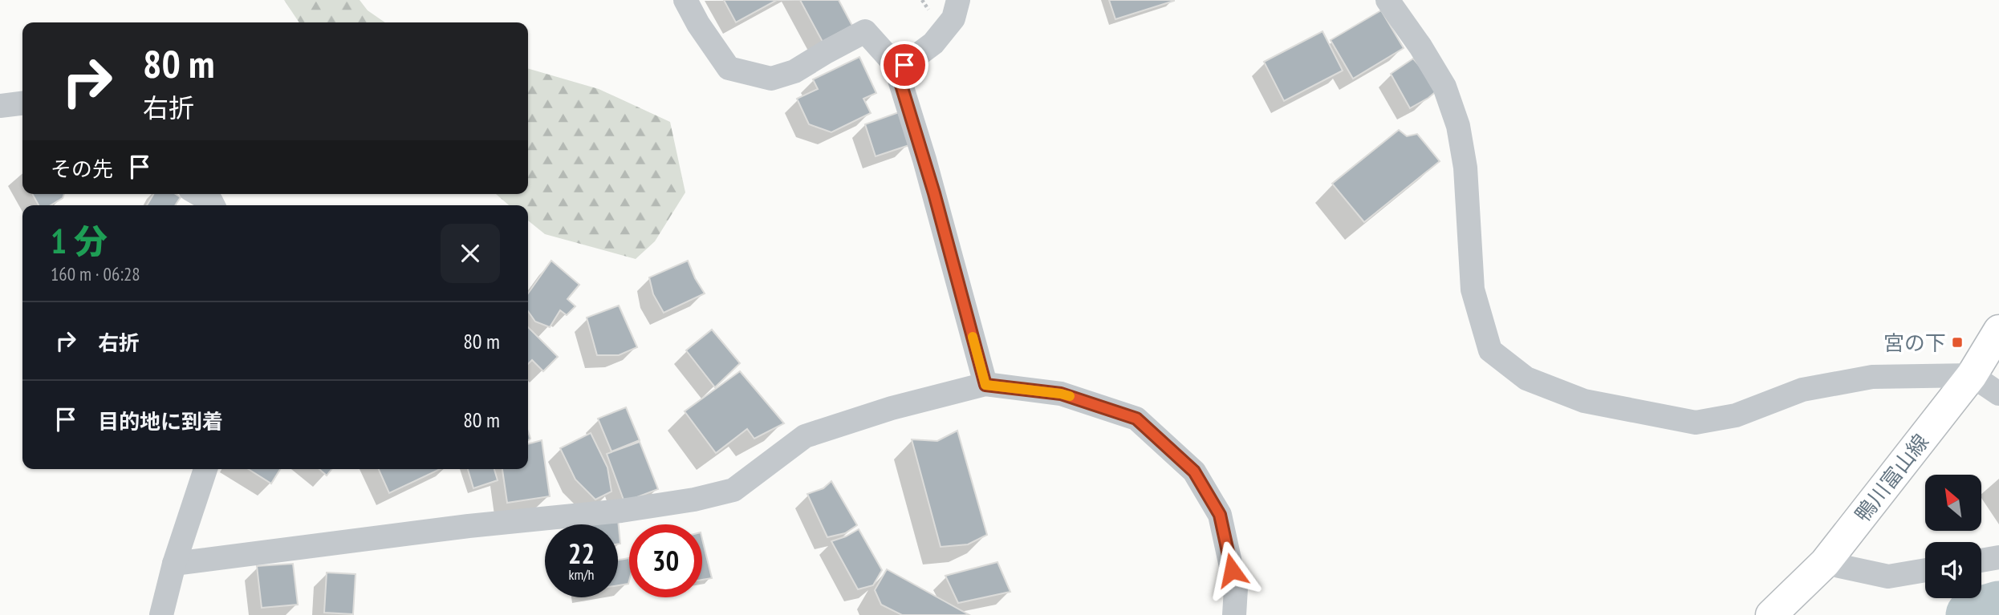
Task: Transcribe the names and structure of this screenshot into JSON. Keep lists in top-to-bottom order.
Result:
{
  "streets": {
    "main road": ["鴨川富山線"]
  },
  "places": {
    "transit": ["宮の下"]
  },
  "north": "top left",
  "page": {
    "turn": ["80 m", "右折"],
    "then": "その先",
    "heading": ["1 分", "160 m · 06:28"],
    "list": [
      {
        "name": "右折",
        "value": "80 m"
      },
      {
        "name": "目的地に到着",
        "value": "80 m"
      }
    ],
    "speed": "22 km/h",
    "limit": "30"
  }
}
